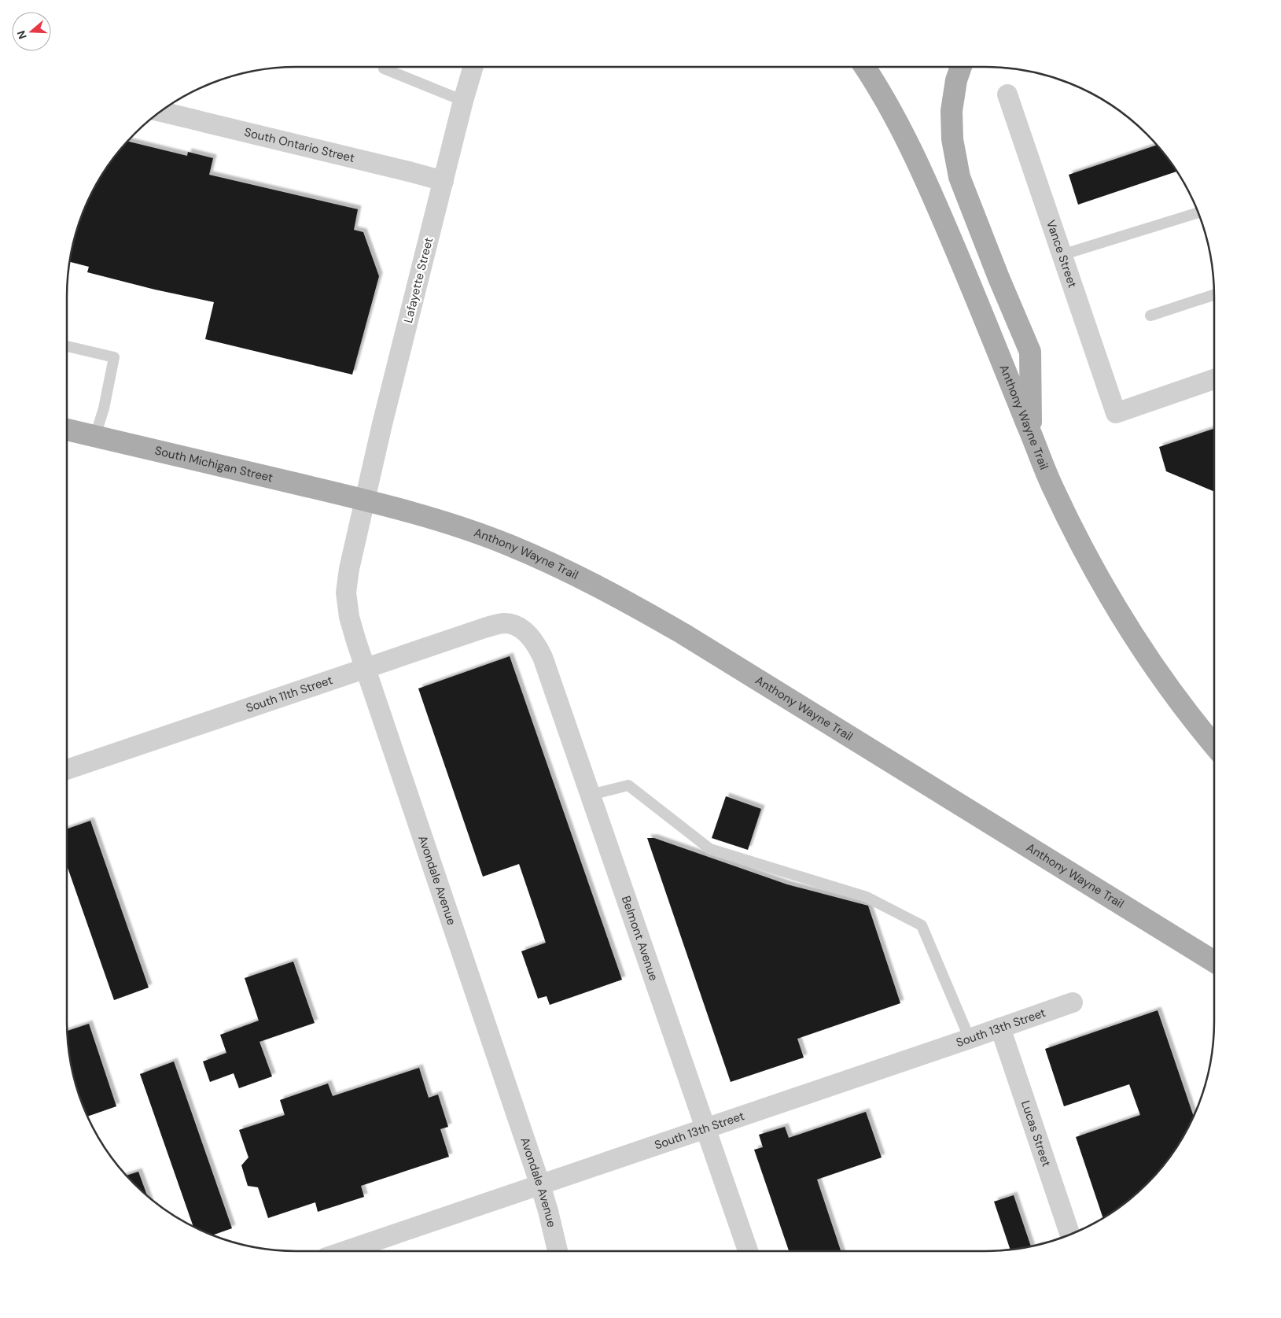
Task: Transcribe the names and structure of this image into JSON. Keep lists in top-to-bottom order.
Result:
{
  "streets": {
    "main road": ["Anthony Wayne Trail", "South Michigan Street"],
    "street": [
      "South Ontario Street",
      "Vance Street",
      "Lafayette Street",
      "South 11th Street",
      "Avondale Avenue",
      "Belmont Avenue",
      "South 13th Street",
      "Lucas Street"
    ]
  },
  "crossings": [
    ["South Ontario Street", "Lafayette Street"],
    ["Lafayette Street", "Anthony Wayne Trail"],
    ["Lafayette Street", "South Michigan Street"],
    ["Lafayette Street", "Avondale Avenue"],
    ["Anthony Wayne Trail", "South Michigan Street"],
    ["Anthony Wayne Trail", "Avondale Avenue"],
    ["South Michigan Street", "Avondale Avenue"],
    ["South 11th Street", "Avondale Avenue"],
    ["South 11th Street", "Belmont Avenue"],
    ["Avondale Avenue", "South 13th Street"],
    ["Belmont Avenue", "South 13th Street"],
    ["South 13th Street", "Lucas Street"]
  ],
  "north": "left"
}
